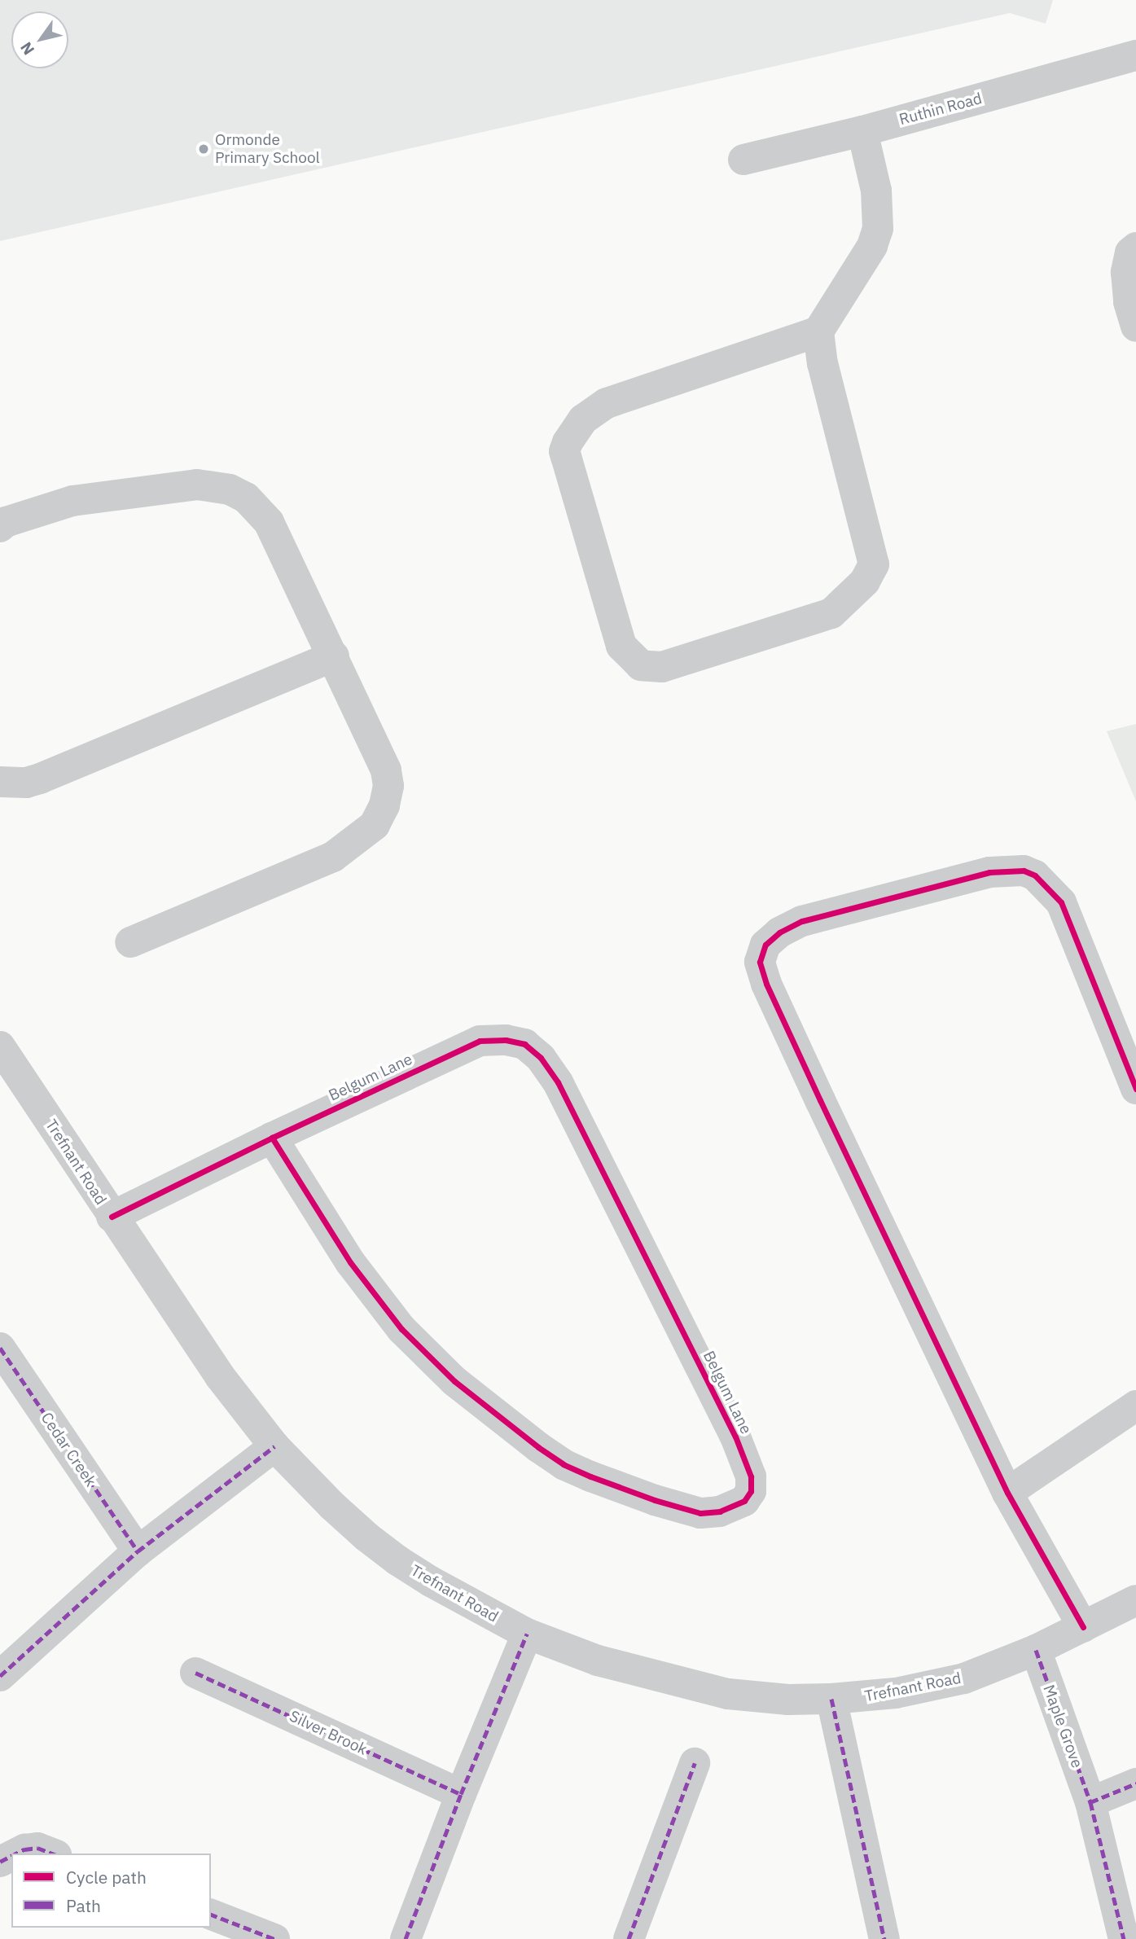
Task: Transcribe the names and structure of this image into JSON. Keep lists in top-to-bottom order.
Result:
{
  "streets": {
    "street": [
      "Ruthin Road",
      "Belgum Lane",
      "Trefnant Road",
      "Cedar Creek",
      "Maple Grove",
      "Silver Brook"
    ]
  },
  "crossings": [
    ["Belgum Lane", "Trefnant Road"],
    ["Trefnant Road", "Maple Grove"]
  ],
  "places": ["Ormonde Primary School"],
  "legend": ["Cycle path", "Path"],
  "north": "bottom left"
}
